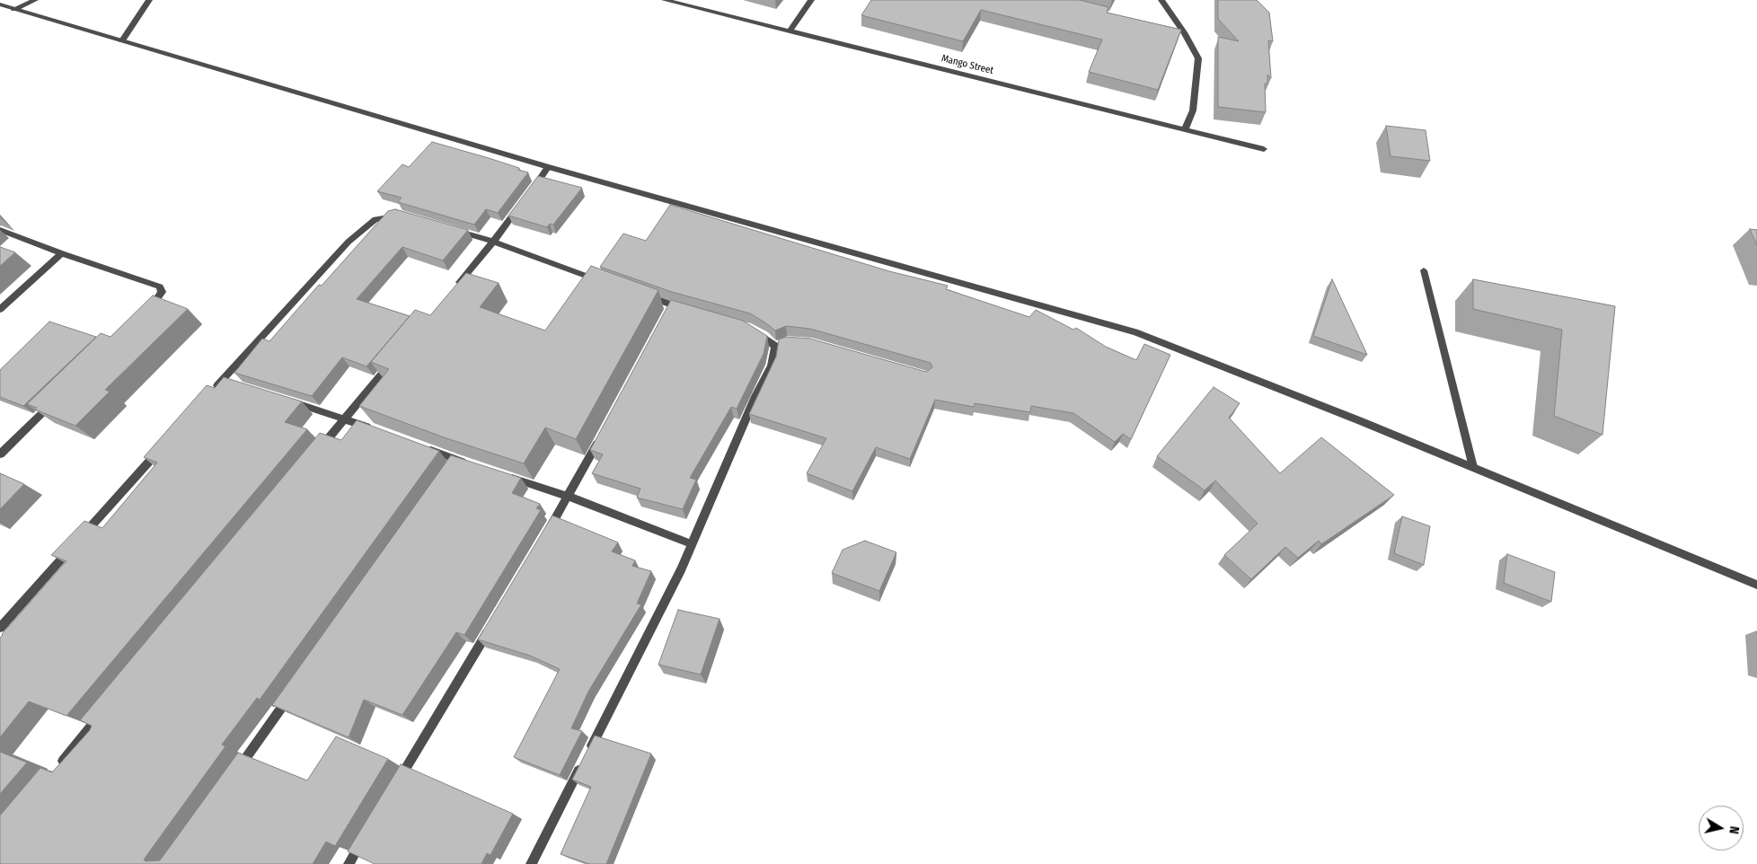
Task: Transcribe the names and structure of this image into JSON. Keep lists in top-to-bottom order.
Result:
{
  "streets": {
    "street": ["Mango Street"]
  },
  "north": "right"
}
